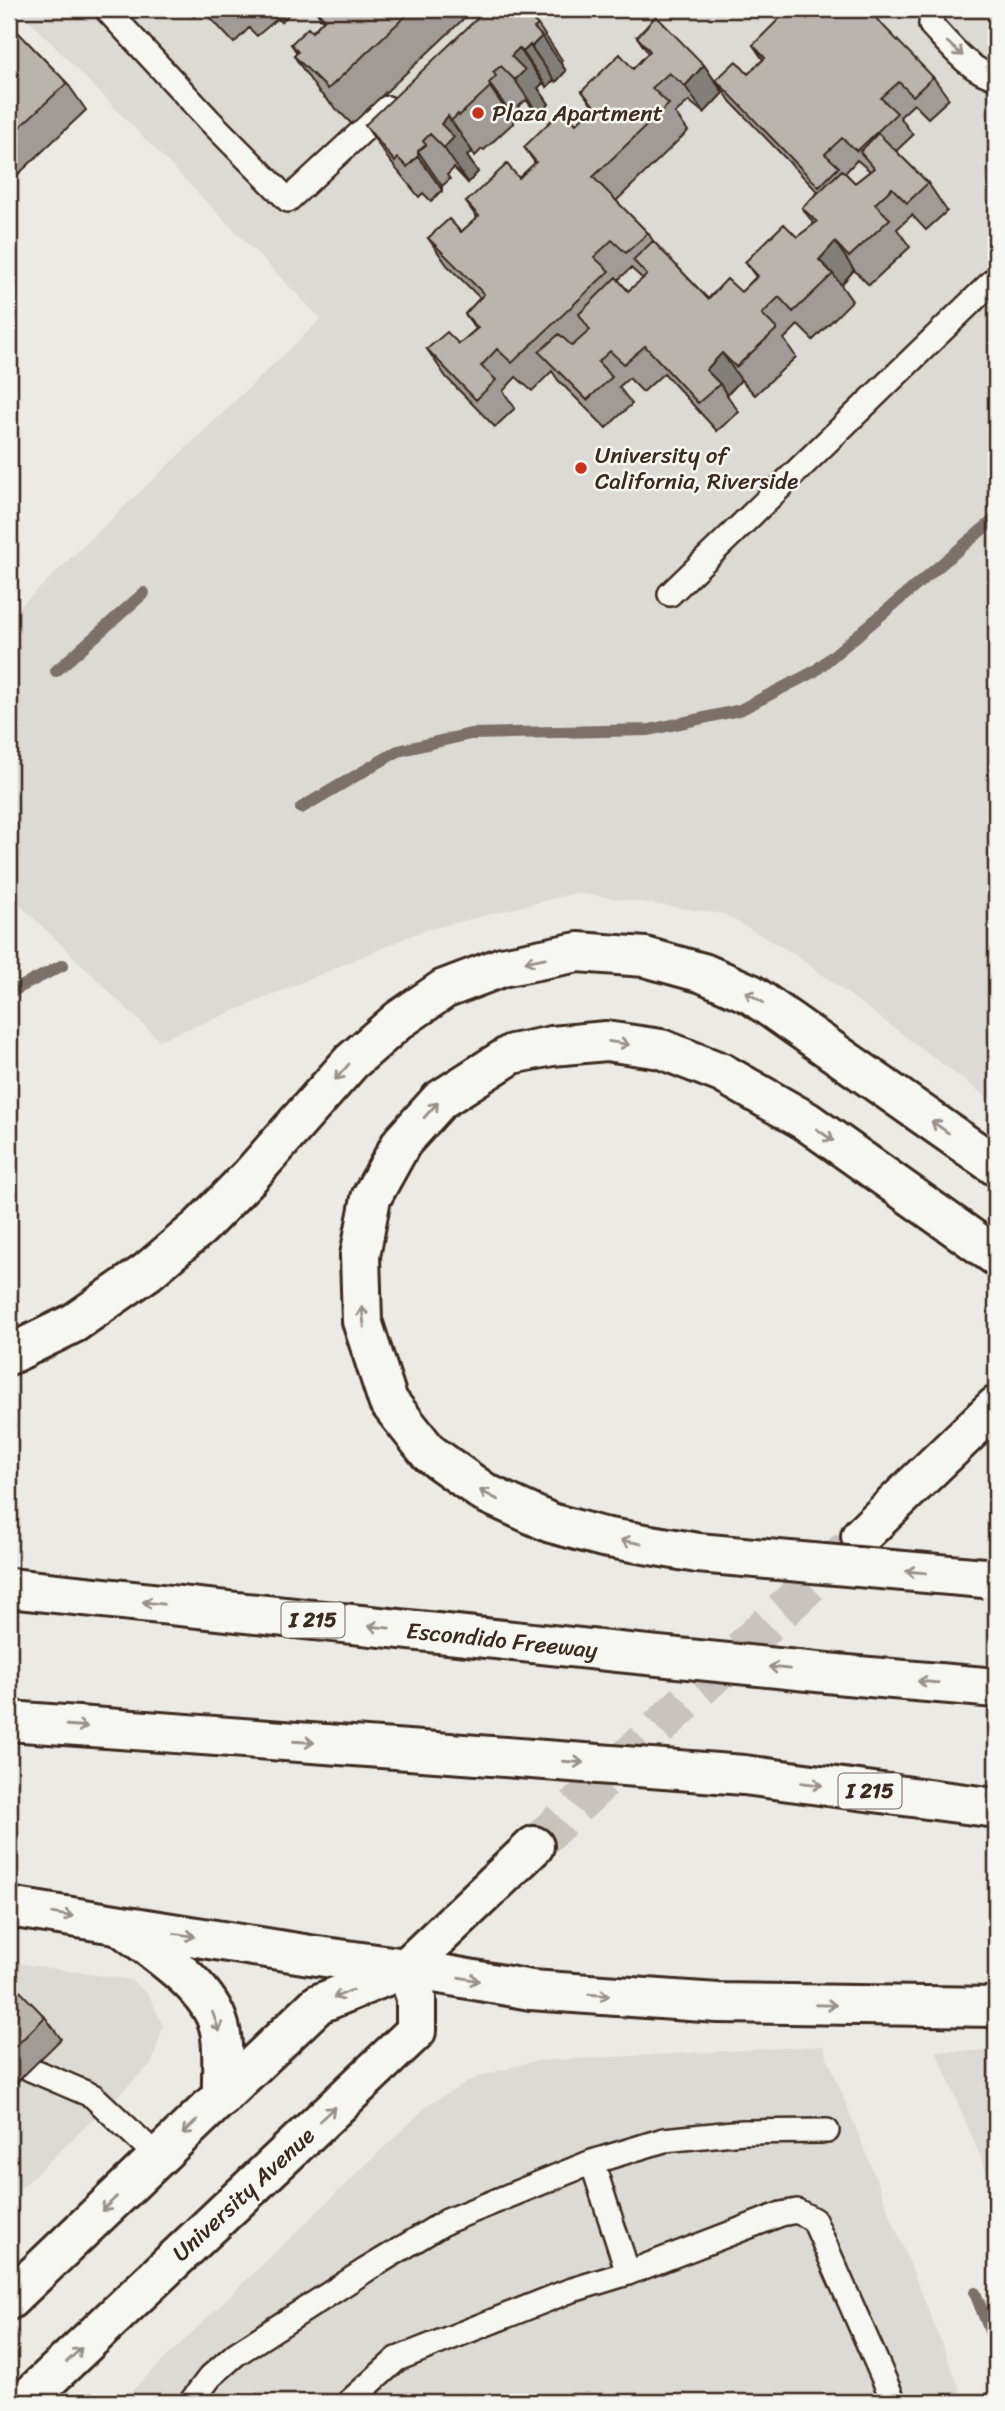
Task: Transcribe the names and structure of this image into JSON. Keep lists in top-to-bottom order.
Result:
{
  "streets": {
    "main road": ["I 215", "Escondido Freeway", "University Avenue"]
  },
  "places": ["Plaza Apartment", "University of California, Riverside"]
}
